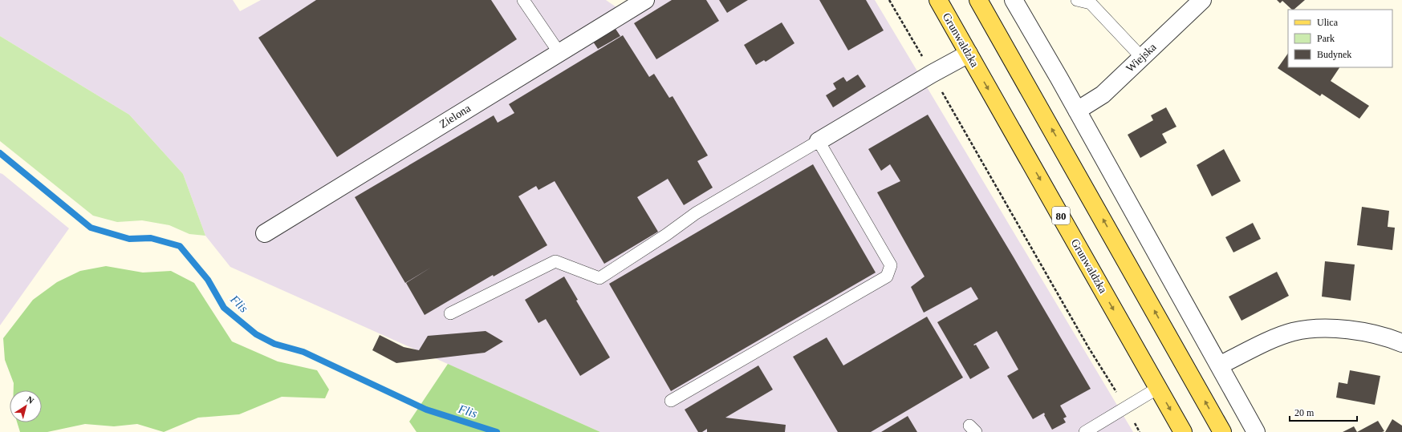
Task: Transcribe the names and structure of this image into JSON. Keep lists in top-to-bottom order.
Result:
{
  "streets": {
    "main road": ["Grunwaldzka", "80"],
    "street": ["Wiejska", "Zielona"]
  },
  "water": ["Flis"],
  "legend": ["Ulica", "Park", "Budynek"],
  "scale_bar": "20 m",
  "north": "top right"
}
